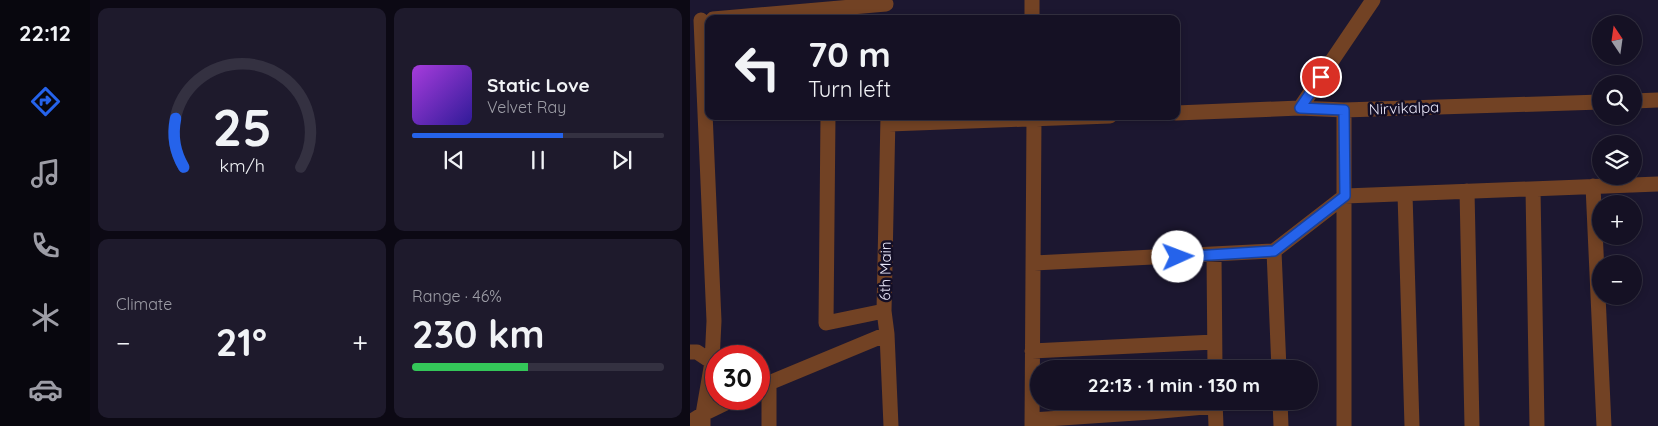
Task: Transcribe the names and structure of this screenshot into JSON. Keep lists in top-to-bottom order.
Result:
{
  "streets": {
    "street": ["Nirvikalpa", "6th Main"]
  },
  "north": "top",
  "page": {
    "tabs": "22:12",
    "map_buttons": ["+", "−"],
    "turn": ["70 m", "Turn left"],
    "song": ["Static Love", "Velvet Ray"],
    "tile": [
      "Climate",
      ["Range · 46%", "230 km"]
    ],
    "heat": ["−", "21°", "+"],
    "limit": "30",
    "trip": "22:13 · 1 min · 130 m",
    "gauge": ["25", "km/h"]
  }
}
